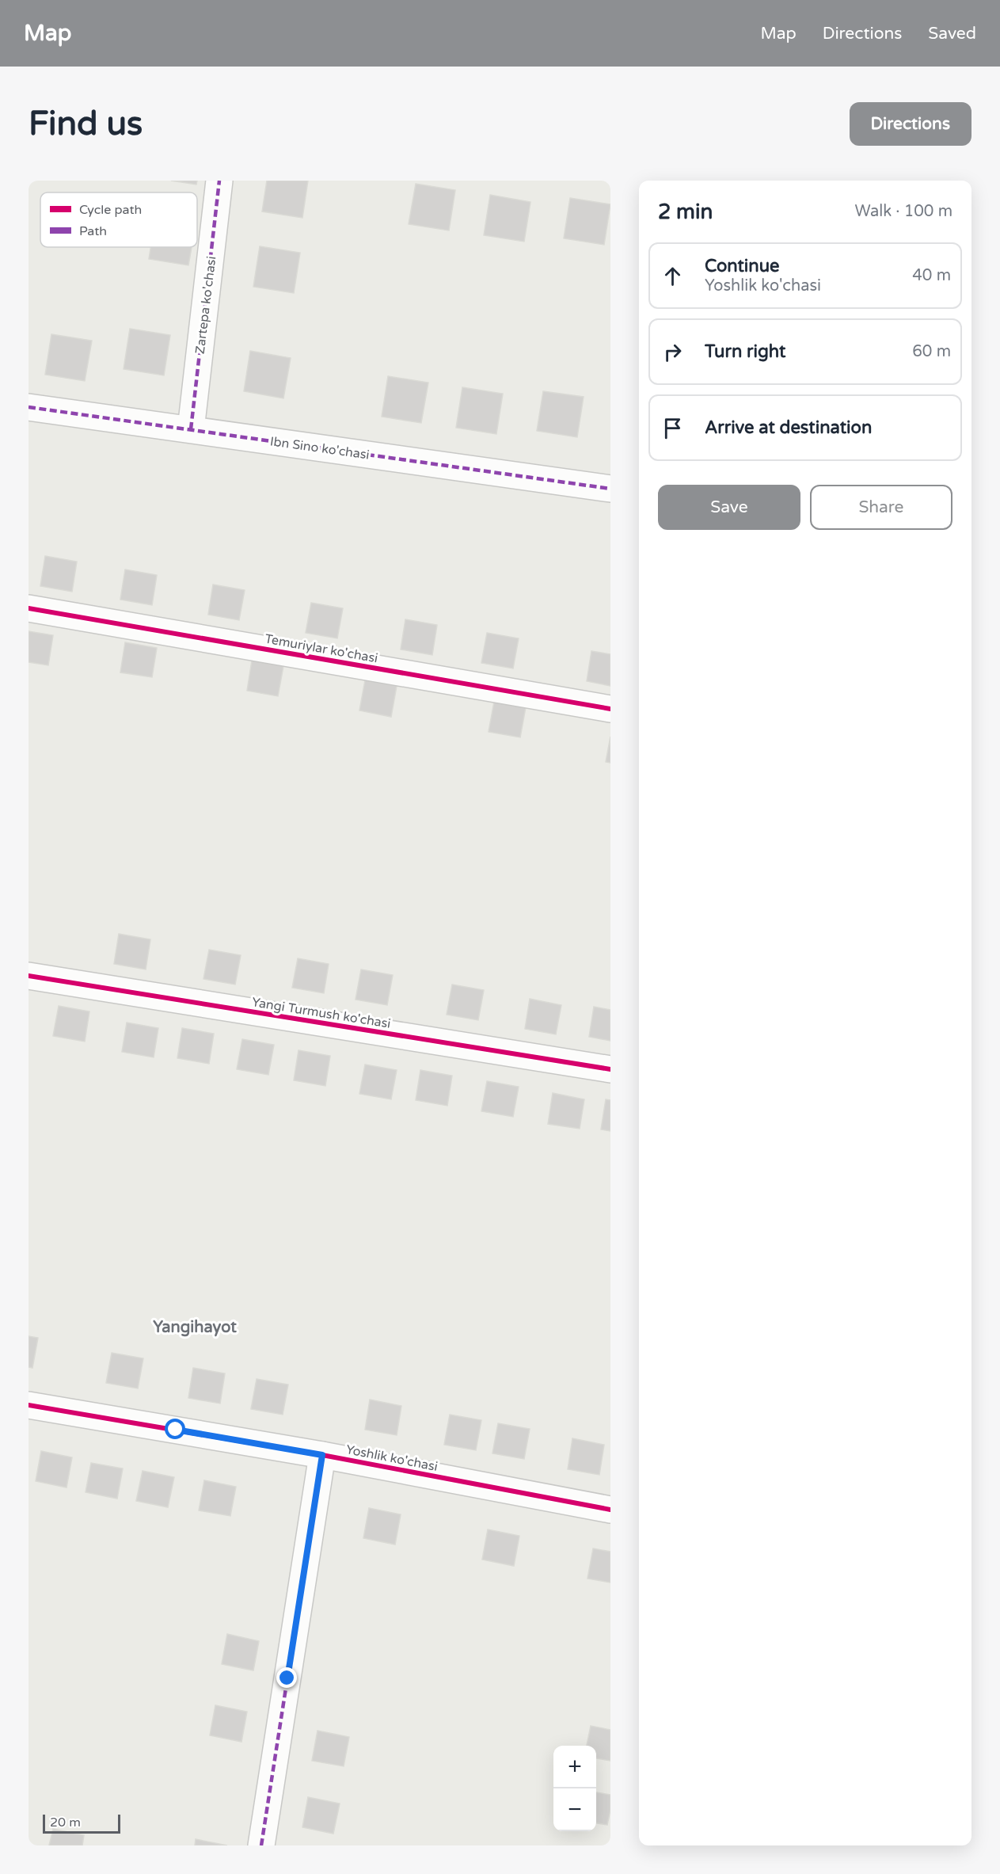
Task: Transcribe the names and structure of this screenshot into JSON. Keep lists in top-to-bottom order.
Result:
{
  "streets": {
    "street": [
      "Zartepa ko'chasi",
      "Ibn Sino ko'chasi",
      "Temuriylar ko'chasi",
      "Yangi Turmush ko'chasi",
      "Yoshlik ko'chasi"
    ]
  },
  "crossings": [
    ["Zartepa ko'chasi", "Ibn Sino ko'chasi"]
  ],
  "districts": ["Yangihayot"],
  "legend": ["Cycle path", "Path"],
  "scale_bar": "20 m",
  "page": {
    "header": "Map",
    "nav": ["Map", "Directions", "Saved"],
    "buttons": [
      "Directions",
      ["Save", "Share"]
    ],
    "title": "Find us",
    "heading": ["2 min", "Walk · 100 m"],
    "list": [
      ["Continue", "Yoshlik ko'chasi", "40 m"],
      ["Turn right", "60 m"],
      "Arrive at destination"
    ],
    "map_buttons": ["+", "−"],
    "scale": "20 m"
  }
}
